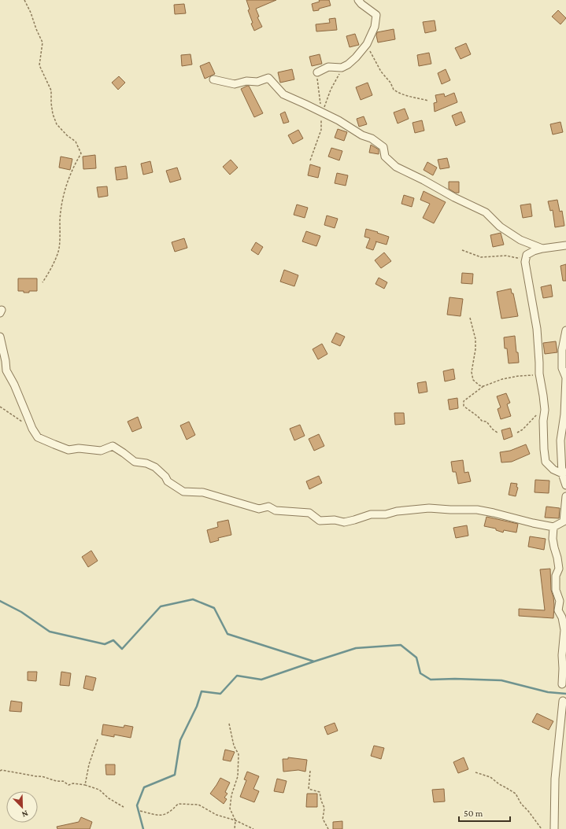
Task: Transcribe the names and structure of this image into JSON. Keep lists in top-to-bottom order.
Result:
{
  "scale_bar": "50 m",
  "north": "bottom right"
}
